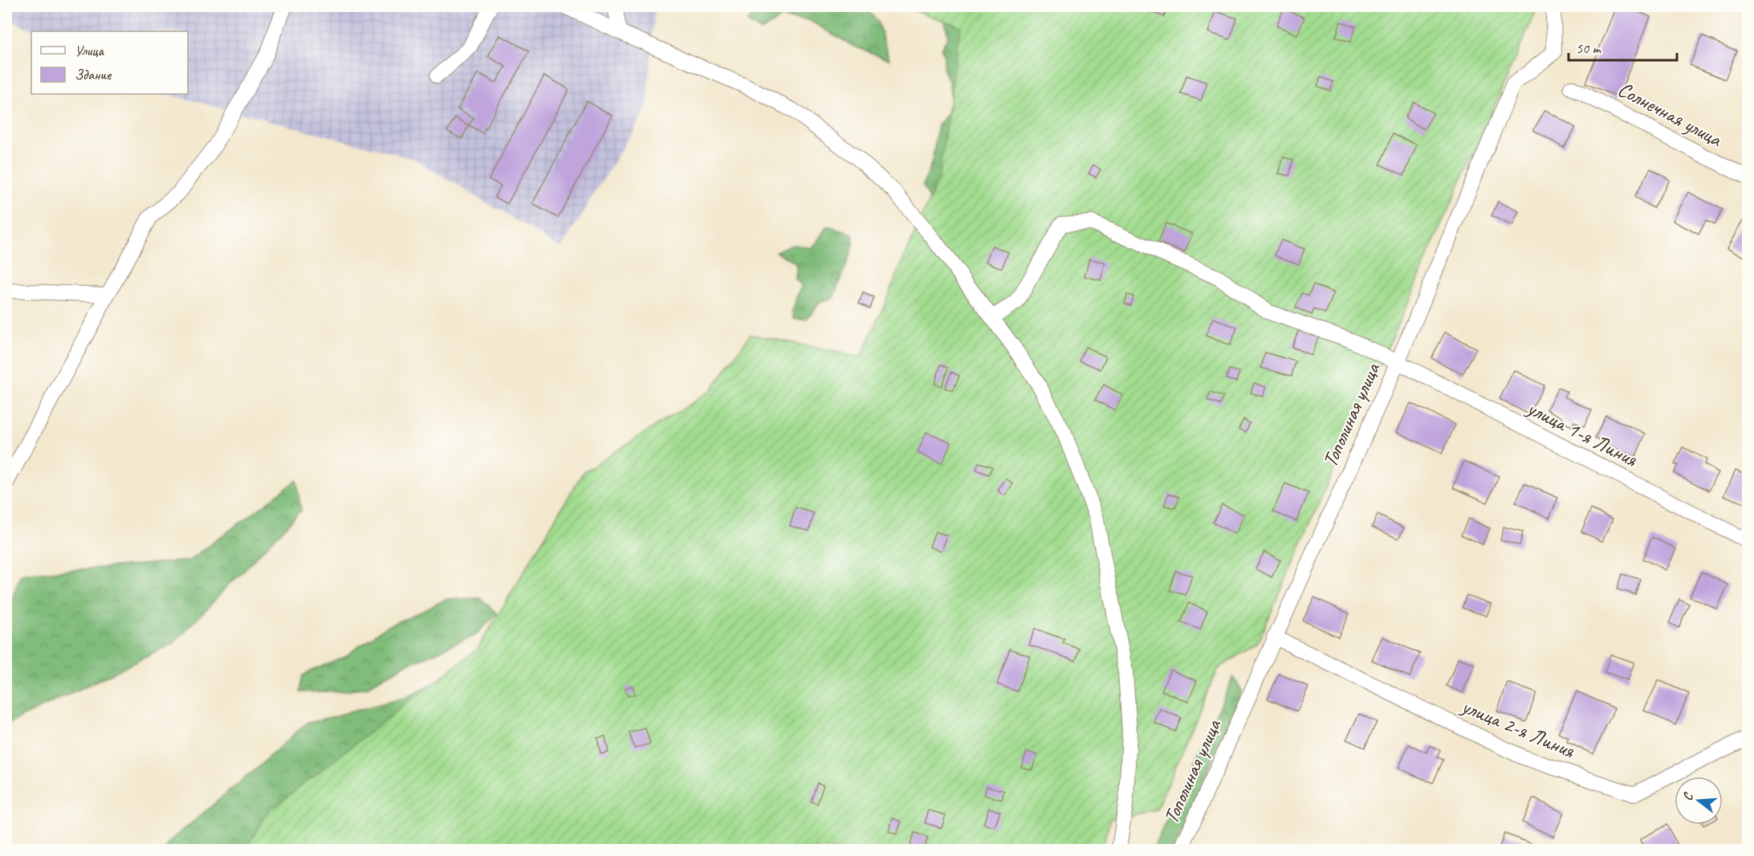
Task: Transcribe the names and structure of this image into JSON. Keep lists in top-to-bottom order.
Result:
{
  "streets": {
    "street": [
      "Солнечная улица",
      "Тополиная улица",
      "улица 1-я Линия",
      "улица 2-я Линия"
    ]
  },
  "crossings": [
    ["Тополиная улица", "улица 1-я Линия"],
    ["Тополиная улица", "улица 2-я Линия"]
  ],
  "legend": ["Улица", "Здание"],
  "scale_bar": "50 m",
  "north": "left"
}
